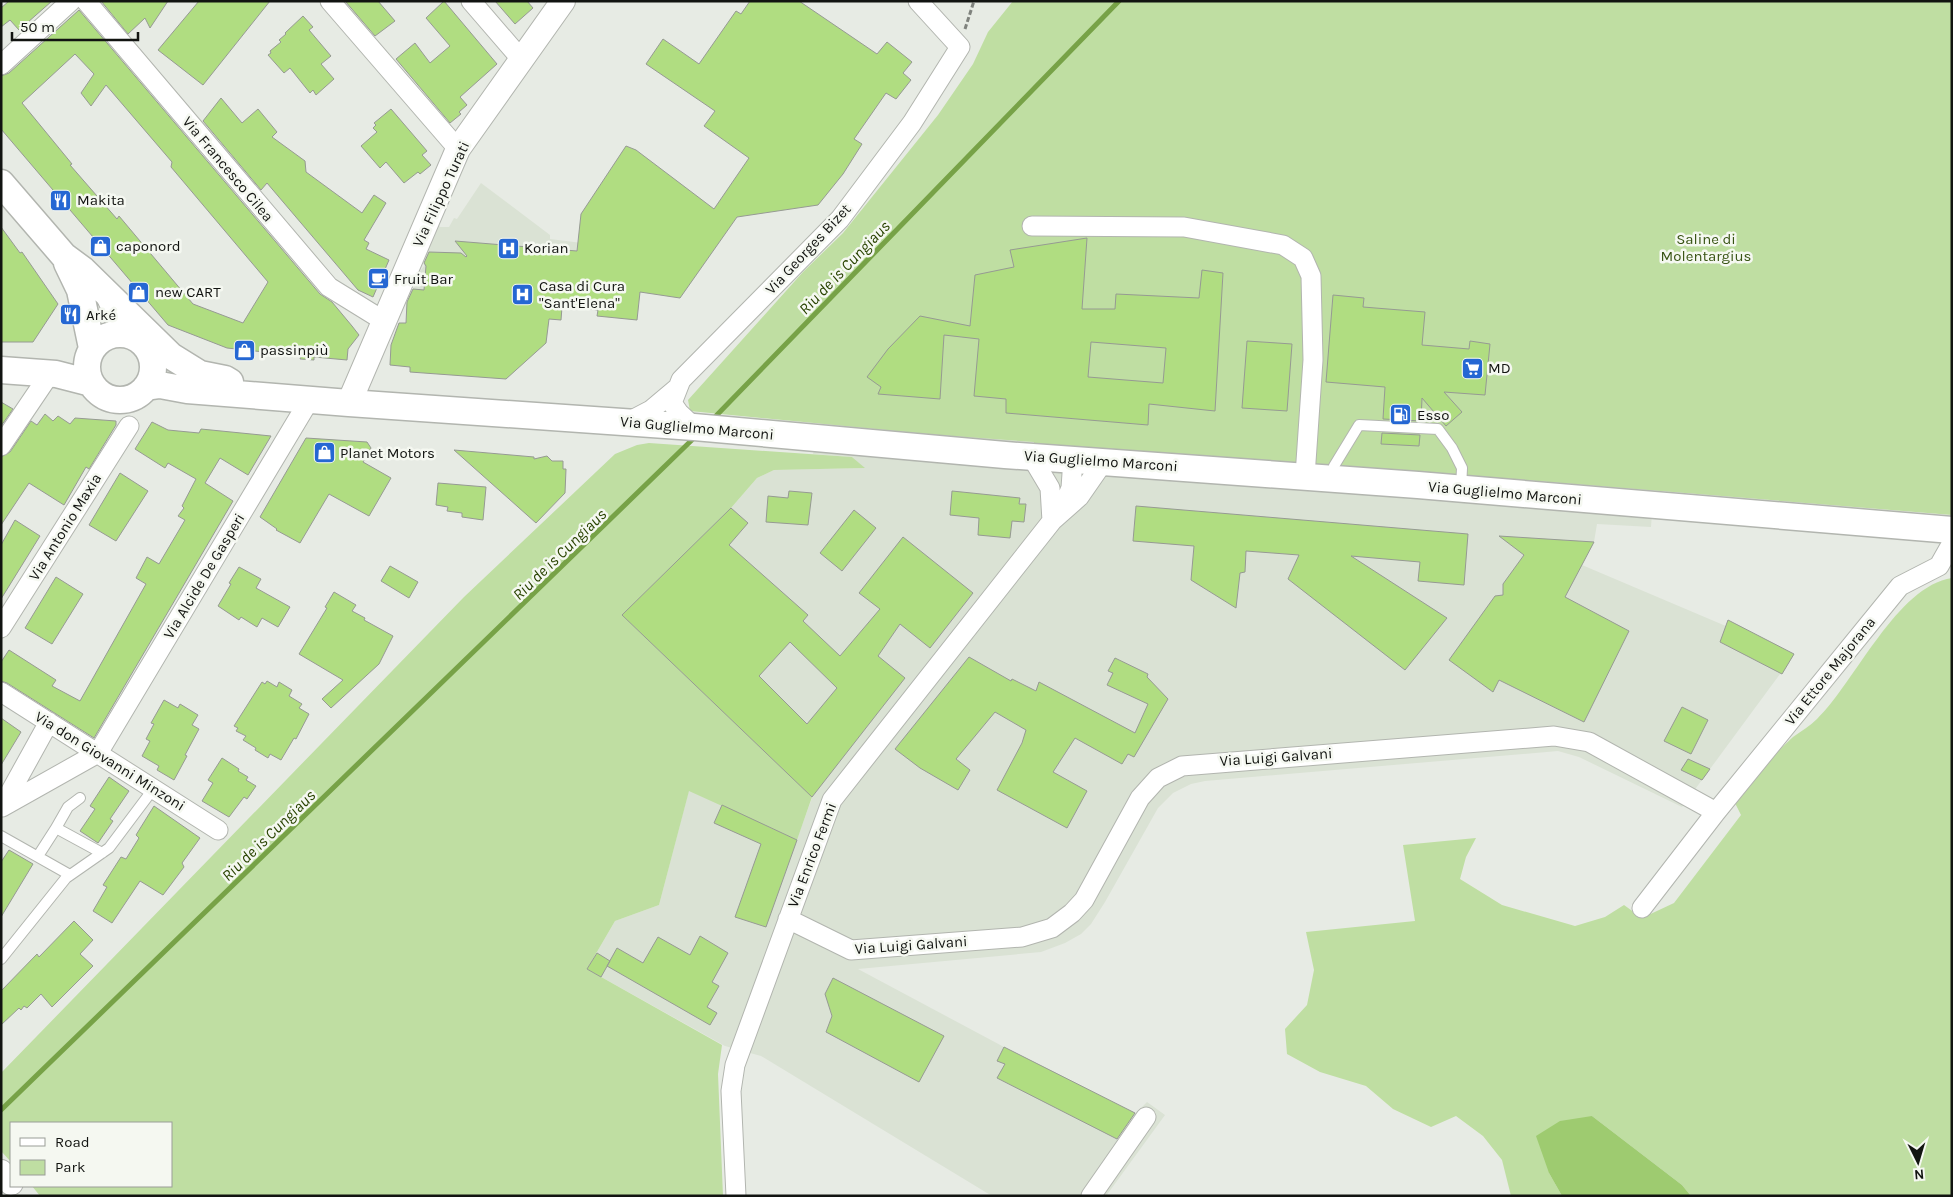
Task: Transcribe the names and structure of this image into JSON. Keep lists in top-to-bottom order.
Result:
{
  "streets": {
    "main road": ["Via Guglielmo Marconi"],
    "street": [
      "Via Francesco Cilea",
      "Via Filippo Turati",
      "Via Georges Bizet",
      "Via Antonio Maxia",
      "Via Alcide De Gasperi",
      "Via Ettore Majorana",
      "Via Luigi Galvani",
      "Via don Giovanni Minzoni",
      "Via Enrico Fermi"
    ]
  },
  "crossings": [
    ["Via Francesco Cilea", "Via Filippo Turati"],
    ["Via Filippo Turati", "Via Guglielmo Marconi"],
    ["Via Georges Bizet", "Via Guglielmo Marconi"],
    ["Via Guglielmo Marconi", "Via Alcide De Gasperi"],
    ["Via Guglielmo Marconi", "Via Enrico Fermi"],
    ["Via Alcide De Gasperi", "Via don Giovanni Minzoni"],
    ["Via Ettore Majorana", "Via Luigi Galvani"],
    ["Via Luigi Galvani", "Via Enrico Fermi"]
  ],
  "water": ["Riu de is Cungiaus"],
  "parks": ["Saline di Molentargius"],
  "places": {
    "restaurant": ["Makita", "Arké"],
    "shop": [
      "caponord",
      "new CART",
      "passinpiù",
      "Planet Motors"
    ],
    "hospital": ["Korian", "Casa di Cura \"Sant'Elena\""],
    "cafe": ["Fruit Bar"],
    "supermarket": ["MD"],
    "fuel station": ["Esso"]
  },
  "legend": ["Road", "Park"],
  "scale_bar": "50 m",
  "north": "bottom"
}
